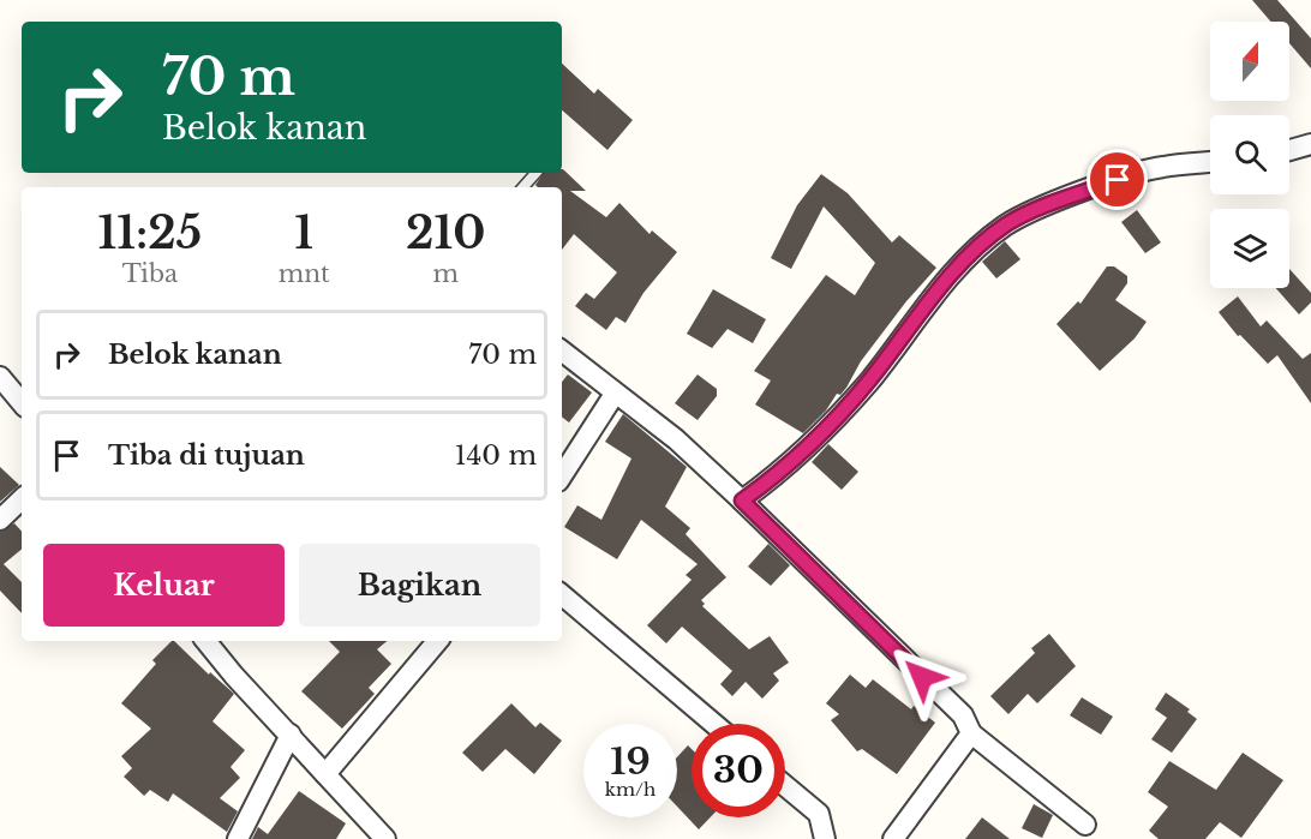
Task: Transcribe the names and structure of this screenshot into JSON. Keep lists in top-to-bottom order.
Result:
{
  "north": "top",
  "page": {
    "turn": ["70 m", "Belok kanan"],
    "eta": [
      "11:25",
      "Tiba",
      "1",
      "mnt",
      "210",
      "m"
    ],
    "list": [
      {
        "name": "Belok kanan",
        "value": "70 m"
      },
      {
        "name": "Tiba di tujuan",
        "value": "140 m"
      }
    ],
    "buttons": ["Keluar", "Bagikan"],
    "speed": "19 km/h",
    "limit": "30"
  }
}
